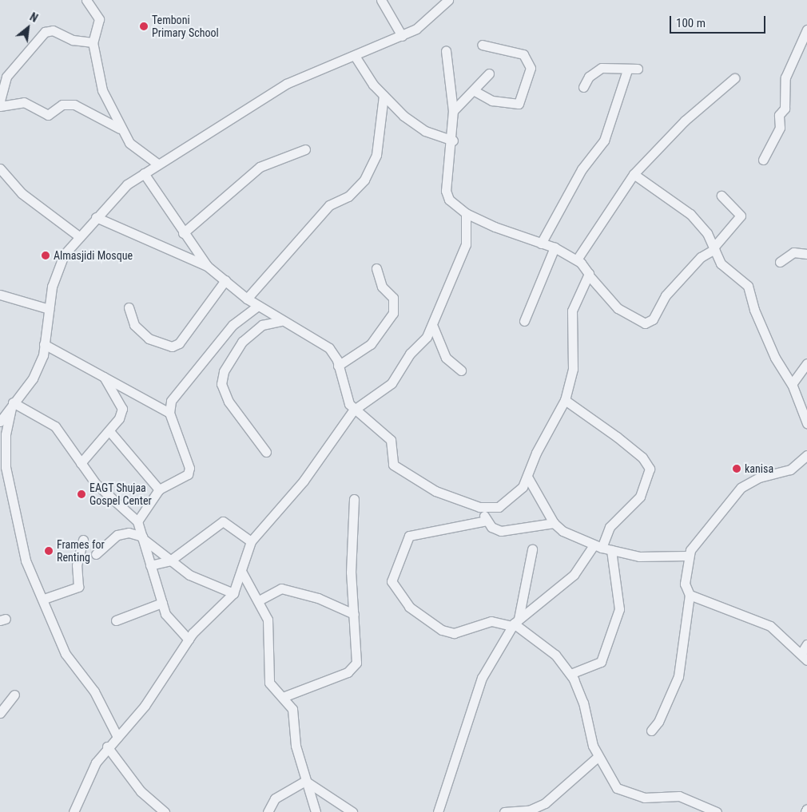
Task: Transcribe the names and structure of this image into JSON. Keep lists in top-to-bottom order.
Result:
{
  "places": [
    "Temboni Primary School",
    "Almasjidi Mosque",
    "kanisa",
    "EAGT Shujaa Gospel Center",
    "Frames for Renting"
  ],
  "scale_bar": "100 m",
  "north": "top right"
}
